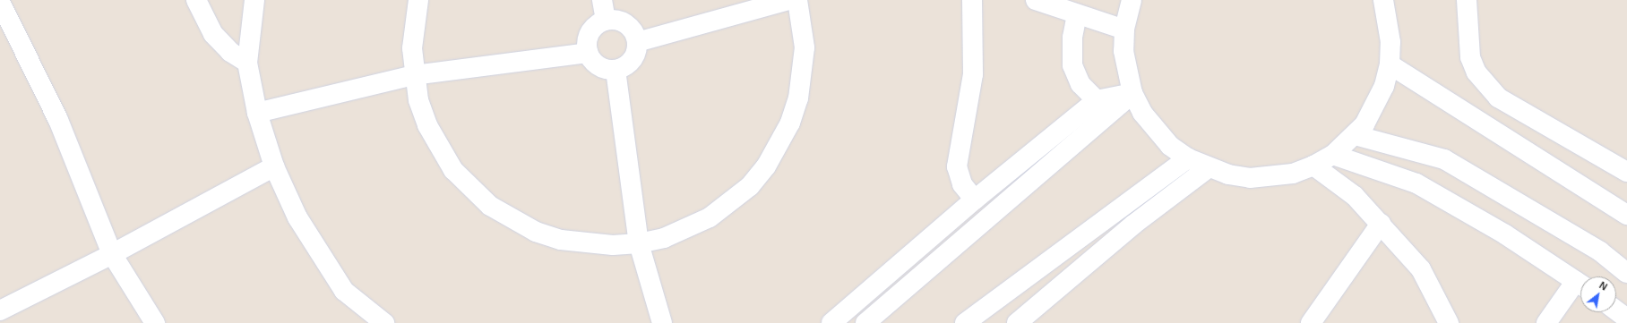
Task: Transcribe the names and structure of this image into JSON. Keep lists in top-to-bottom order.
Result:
{
  "north": "top right"
}
